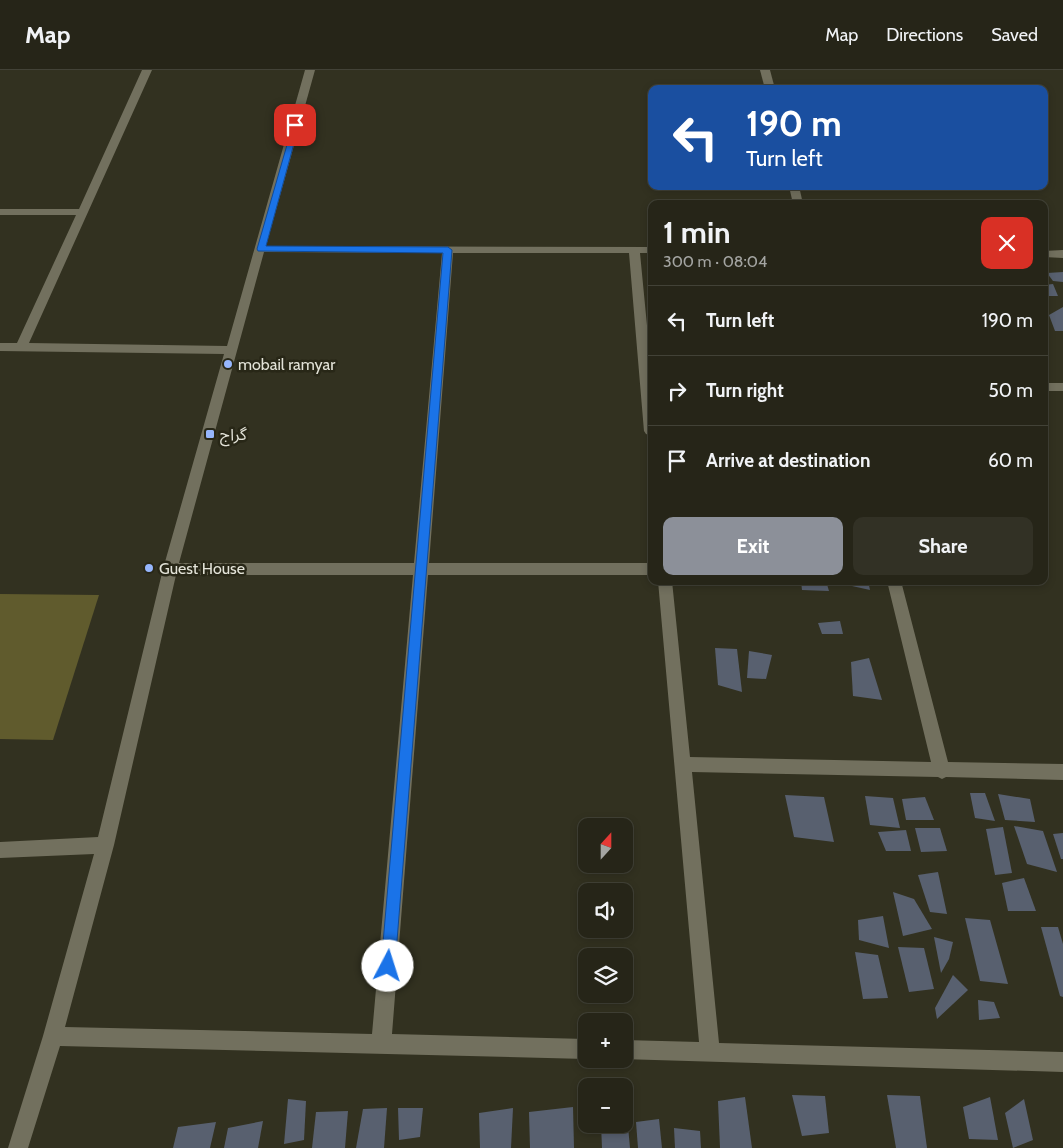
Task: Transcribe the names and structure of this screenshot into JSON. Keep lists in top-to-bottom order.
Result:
{
  "places": {
    "other": ["mobail ramyar", "Guest House"],
    "transit": ["گراج"]
  },
  "north": "top",
  "page": {
    "header": "Map",
    "nav": ["Map", "Directions", "Saved"],
    "turn": ["190 m", "Turn left"],
    "heading": ["1 min", "300 m · 08:04"],
    "list": [
      {
        "name": "Turn left",
        "value": "190 m"
      },
      {
        "name": "Turn right",
        "value": "50 m"
      },
      {
        "name": "Arrive at destination",
        "value": "60 m"
      }
    ],
    "buttons": ["Exit", "Share"],
    "map_buttons": ["+", "−"]
  }
}
